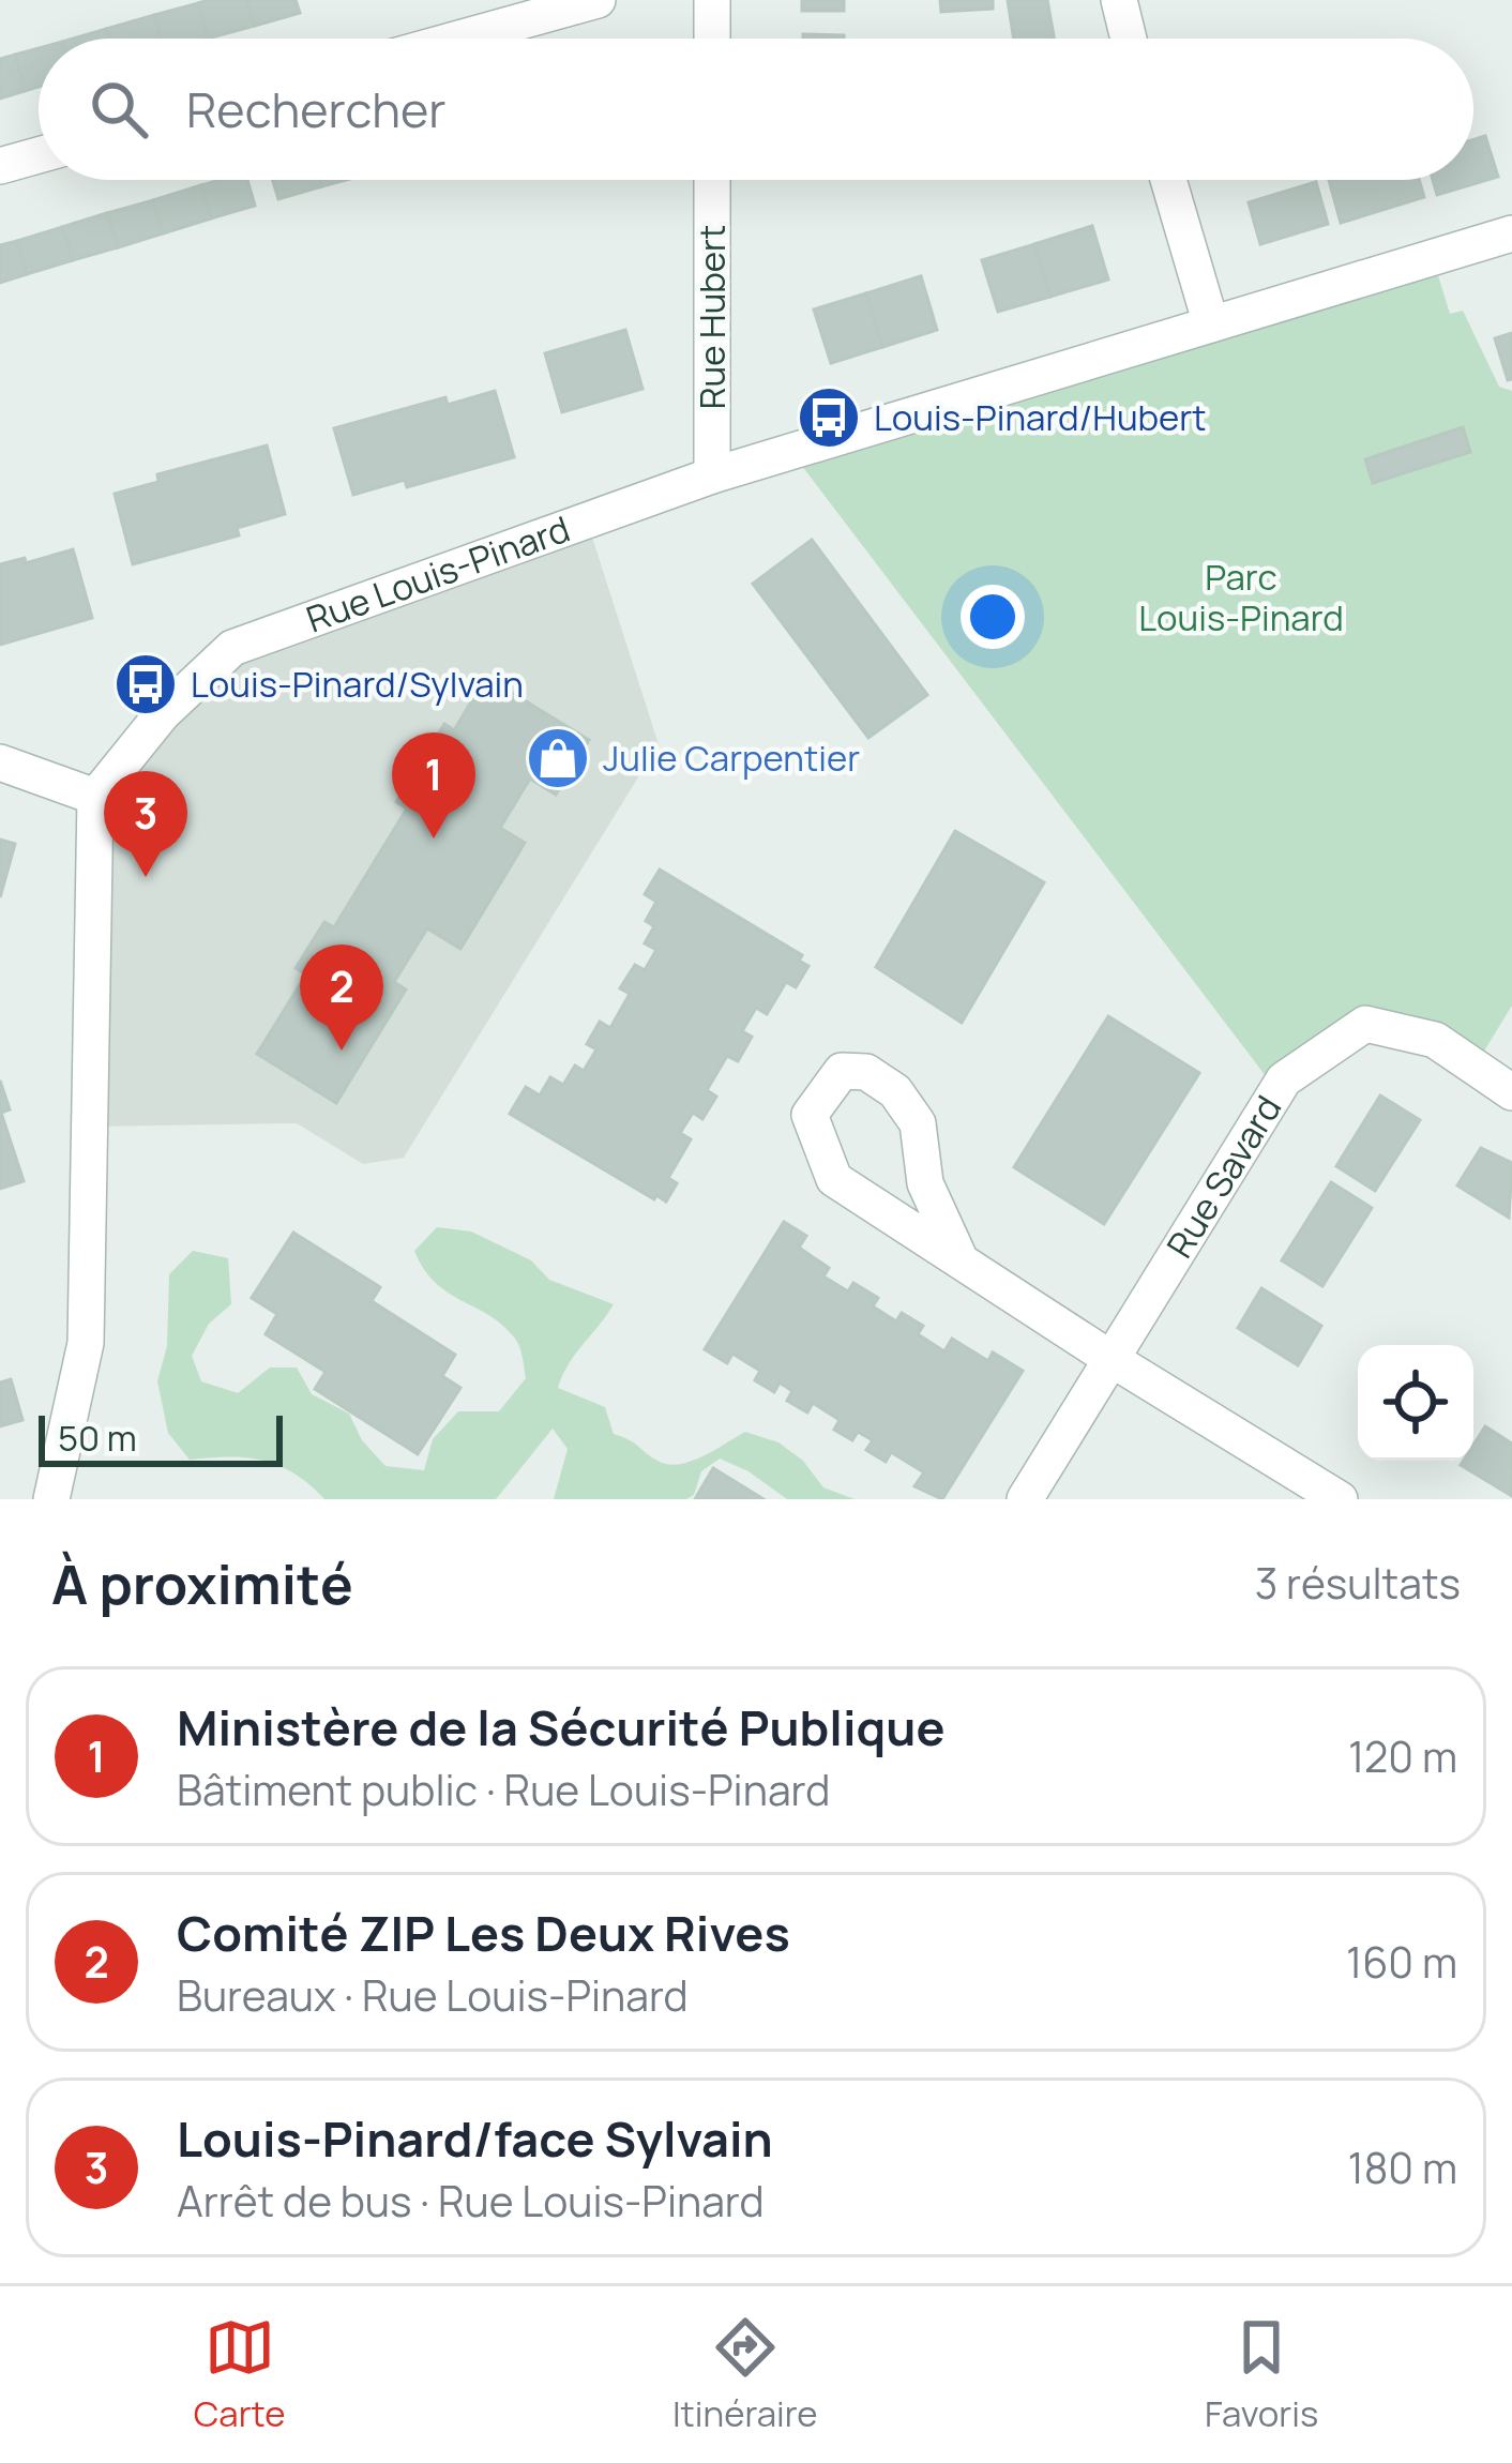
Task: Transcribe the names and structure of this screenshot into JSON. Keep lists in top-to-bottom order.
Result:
{
  "streets": {
    "street": ["Rue Hubert", "Rue Louis-Pinard", "Rue Savard"]
  },
  "crossings": [
    ["Rue Hubert", "Rue Louis-Pinard"]
  ],
  "parks": ["Parc Louis-Pinard"],
  "places": {
    "bus stop": ["Louis-Pinard/Hubert", "Louis-Pinard/Sylvain"],
    "shop": ["Julie Carpentier"]
  },
  "scale_bar": "50 m",
  "page": {
    "search": "Rechercher",
    "pins": ["1", "3", "2"],
    "scale": "50 m",
    "heading": ["À proximité", "3 résultats"],
    "list": [
      {
        "mark": "1",
        "name": "Ministère de la Sécurité Publique",
        "note": "Bâtiment public · Rue Louis-Pinard",
        "value": "120 m"
      },
      {
        "mark": "2",
        "name": "Comité ZIP Les Deux Rives",
        "note": "Bureaux · Rue Louis-Pinard",
        "value": "160 m"
      },
      {
        "mark": "3",
        "name": "Louis-Pinard/face Sylvain",
        "note": "Arrêt de bus · Rue Louis-Pinard",
        "value": "180 m"
      }
    ],
    "nav": ["Carte", "Itinéraire", "Favoris"]
  }
}
